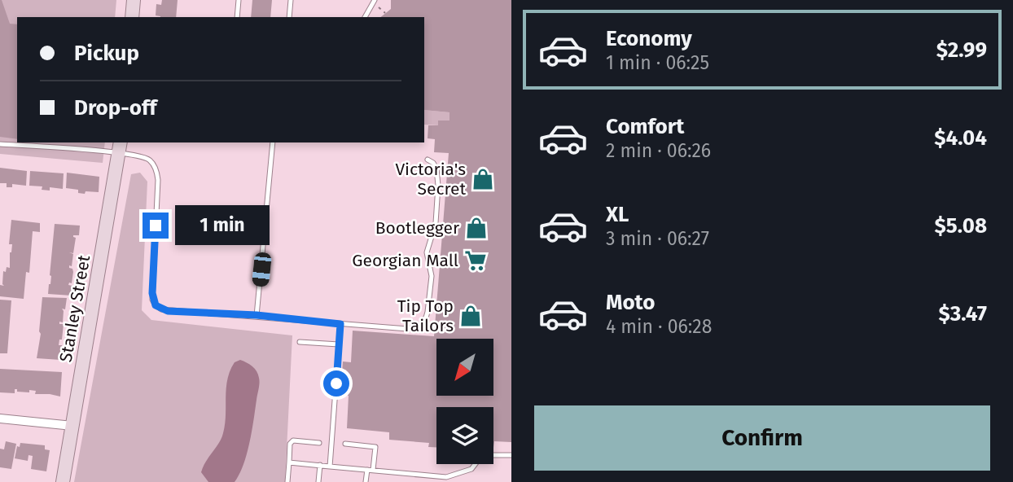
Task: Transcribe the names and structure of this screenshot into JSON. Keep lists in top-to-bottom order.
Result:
{
  "streets": {
    "street": ["Stanley Street"]
  },
  "places": {
    "shop": ["Victoria's Secret", "Bootlegger", "Tip Top Tailors"],
    "supermarket": ["Georgian Mall"]
  },
  "north": "bottom left",
  "page": {
    "list": [
      {
        "name": "Economy",
        "note": "1 min · 06:25",
        "value": "$2.99"
      },
      {
        "name": "Comfort",
        "note": "2 min · 06:26",
        "value": "$4.04"
      },
      {
        "name": "XL",
        "note": "3 min · 06:27",
        "value": "$5.08"
      },
      {
        "name": "Moto",
        "note": "4 min · 06:28",
        "value": "$3.47"
      }
    ],
    "banner": ["Pickup", "Drop-off"],
    "bubble": "1 min",
    "buttons": "Confirm"
  }
}
